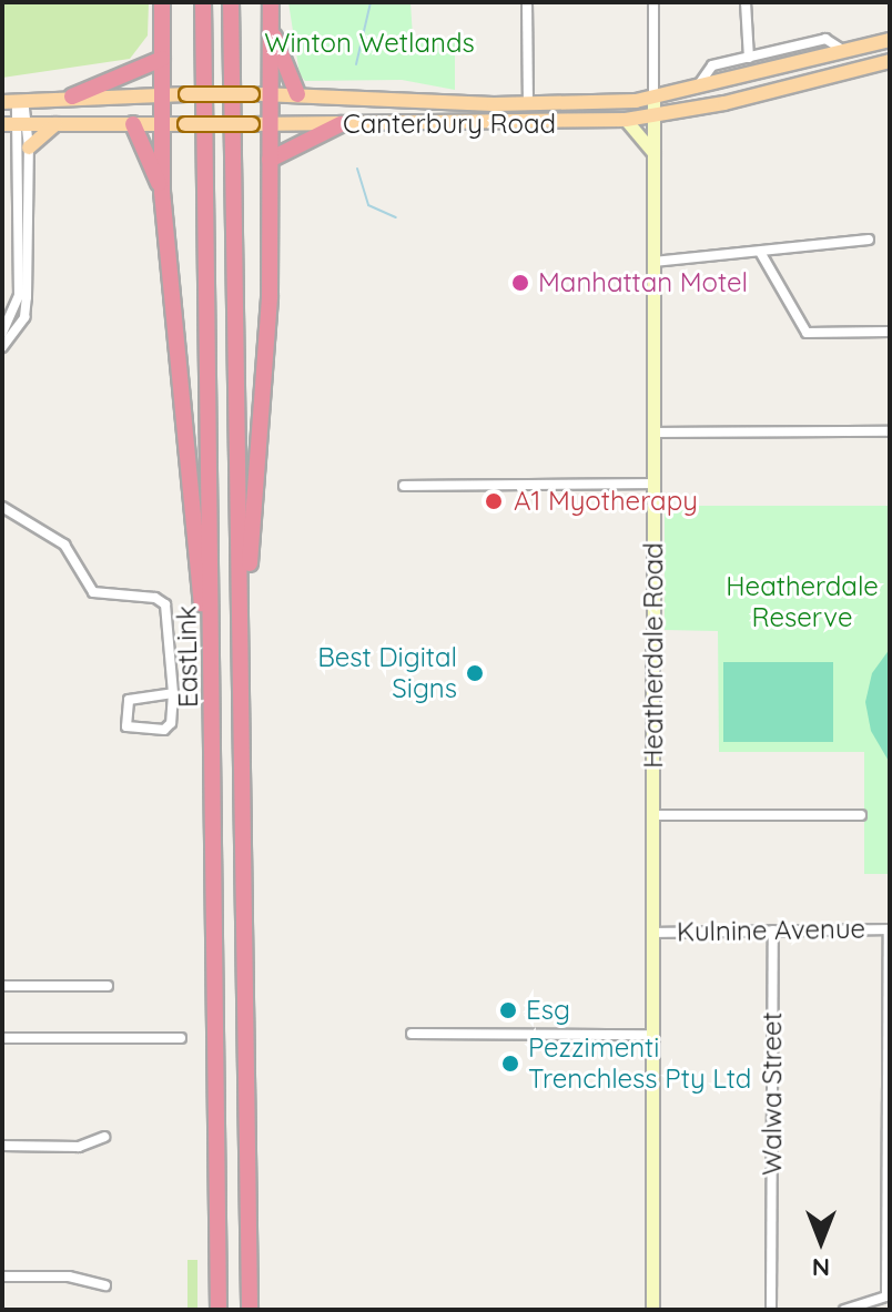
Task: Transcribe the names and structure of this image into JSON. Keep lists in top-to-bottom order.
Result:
{
  "streets": {
    "highway": ["EastLink"],
    "main road": ["Canterbury Road", "Heatherdale Road"],
    "street": ["Kulnine Avenue", "Walwa Street"]
  },
  "crossings": [
    ["Canterbury Road", "Heatherdale Road"],
    ["Heatherdale Road", "Kulnine Avenue"],
    ["Kulnine Avenue", "Walwa Street"]
  ],
  "parks": ["Winton Wetlands", "Heatherdale Reserve"],
  "places": [
    "Manhattan Motel",
    "A1 Myotherapy",
    "Best Digital Signs",
    "Esg",
    "Pezzimenti Trenchless Pty Ltd"
  ],
  "north": "bottom"
}
